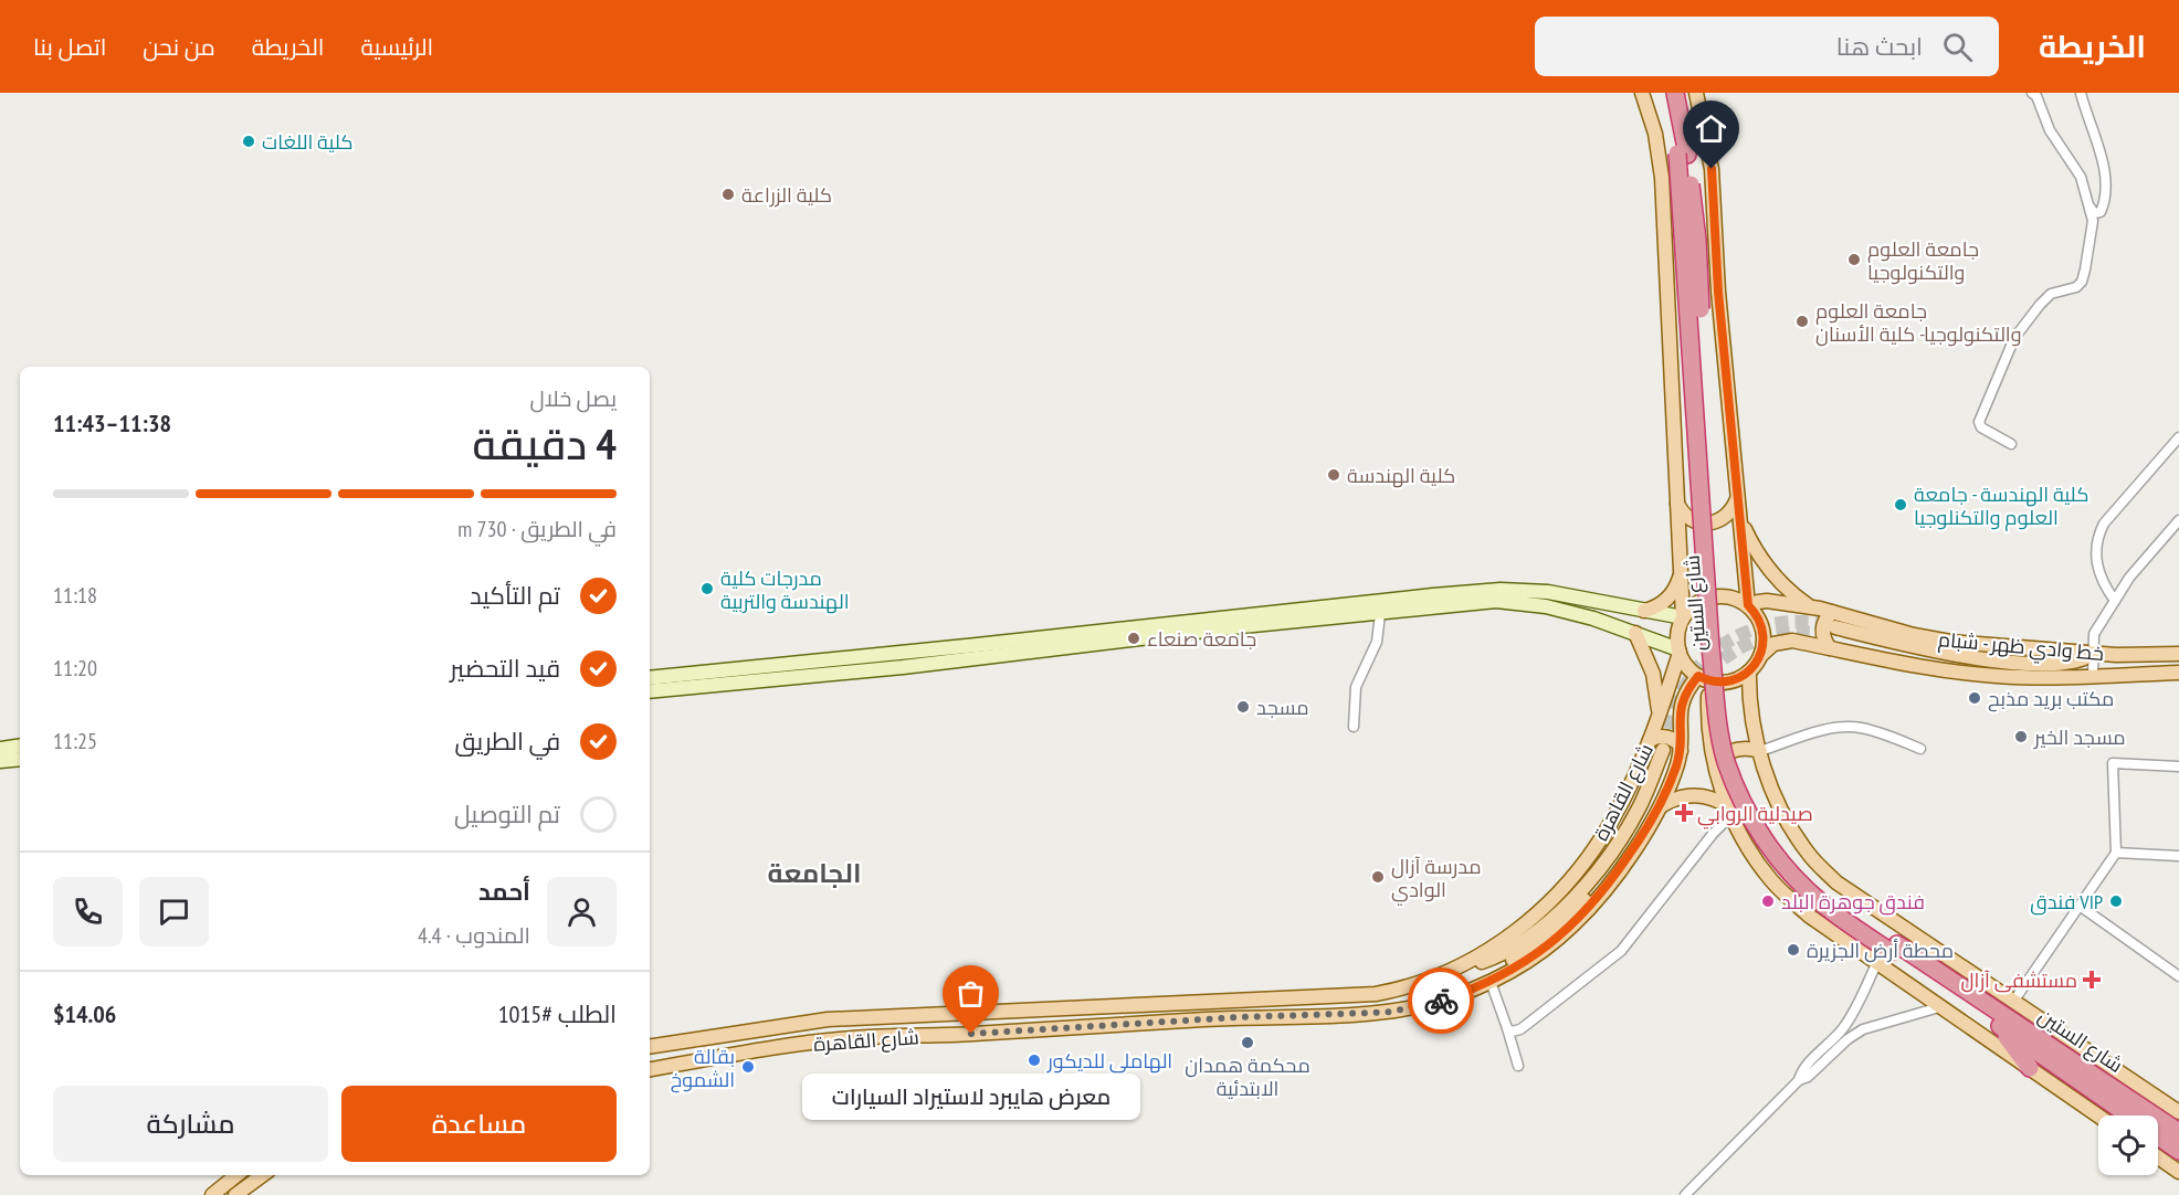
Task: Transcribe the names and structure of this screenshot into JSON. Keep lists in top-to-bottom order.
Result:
{
  "streets": {
    "highway": ["شارع الستين"],
    "main road": ["خط وادي ظهر - شبام", "شارع القاهرة"]
  },
  "crossings": [
    ["شارع الستين", "خط وادي ظهر - شبام"],
    ["شارع الستين", "شارع القاهرة"],
    ["خط وادي ظهر - شبام", "شارع القاهرة"]
  ],
  "districts": ["الجامعة"],
  "places": {
    "other": [
      "كلية اللغات",
      "كلية الزراعة",
      "جامعة العلوم والتكنولوجيا",
      "جامعة العلوم والتكنولوجيا- كلية الأسنان",
      "كلية الهندسة",
      "كلية الهندسة - جامعة العلوم والتكنلوجيا",
      "مدرجات كلية الهندسة والتربية",
      "جامعة صنعاء",
      "مكتب بريد مذبح",
      "مسجد",
      "مسجد الخير",
      "مدرسة آزال الوادي",
      "فندق جوهرة البلد",
      "فندق VIP",
      "محطة أرض الجزيرة",
      "معرض هايبرد لاستيراد السيارات",
      "محكمة همدان الابتدئية",
      "الهاملي للديكور",
      "بقالة الشموخ"
    ],
    "health": ["صيدلية الروابي", "مستشفى آزال"]
  },
  "page": {
    "header": "الخريطة",
    "search": "ابحث هنا",
    "nav": [
      "الرئيسية",
      "الخريطة",
      "من نحن",
      "اتصل بنا"
    ],
    "heading": ["4 دقيقة", "يصل خلال", "11:38–11:43"],
    "panel": [
      "أحمد",
      "المندوب · 4.4",
      "الطلب #1015",
      "$14.06"
    ],
    "bar": "في الطريق · 730 m",
    "list": [
      ["تم التأكيد", "11:18"],
      ["قيد التحضير", "11:20"],
      ["في الطريق", "11:25"],
      "تم التوصيل"
    ],
    "buttons": ["مساعدة", "مشاركة"],
    "bubble": "معرض هايبرد لاستيراد السيارات"
  }
}
